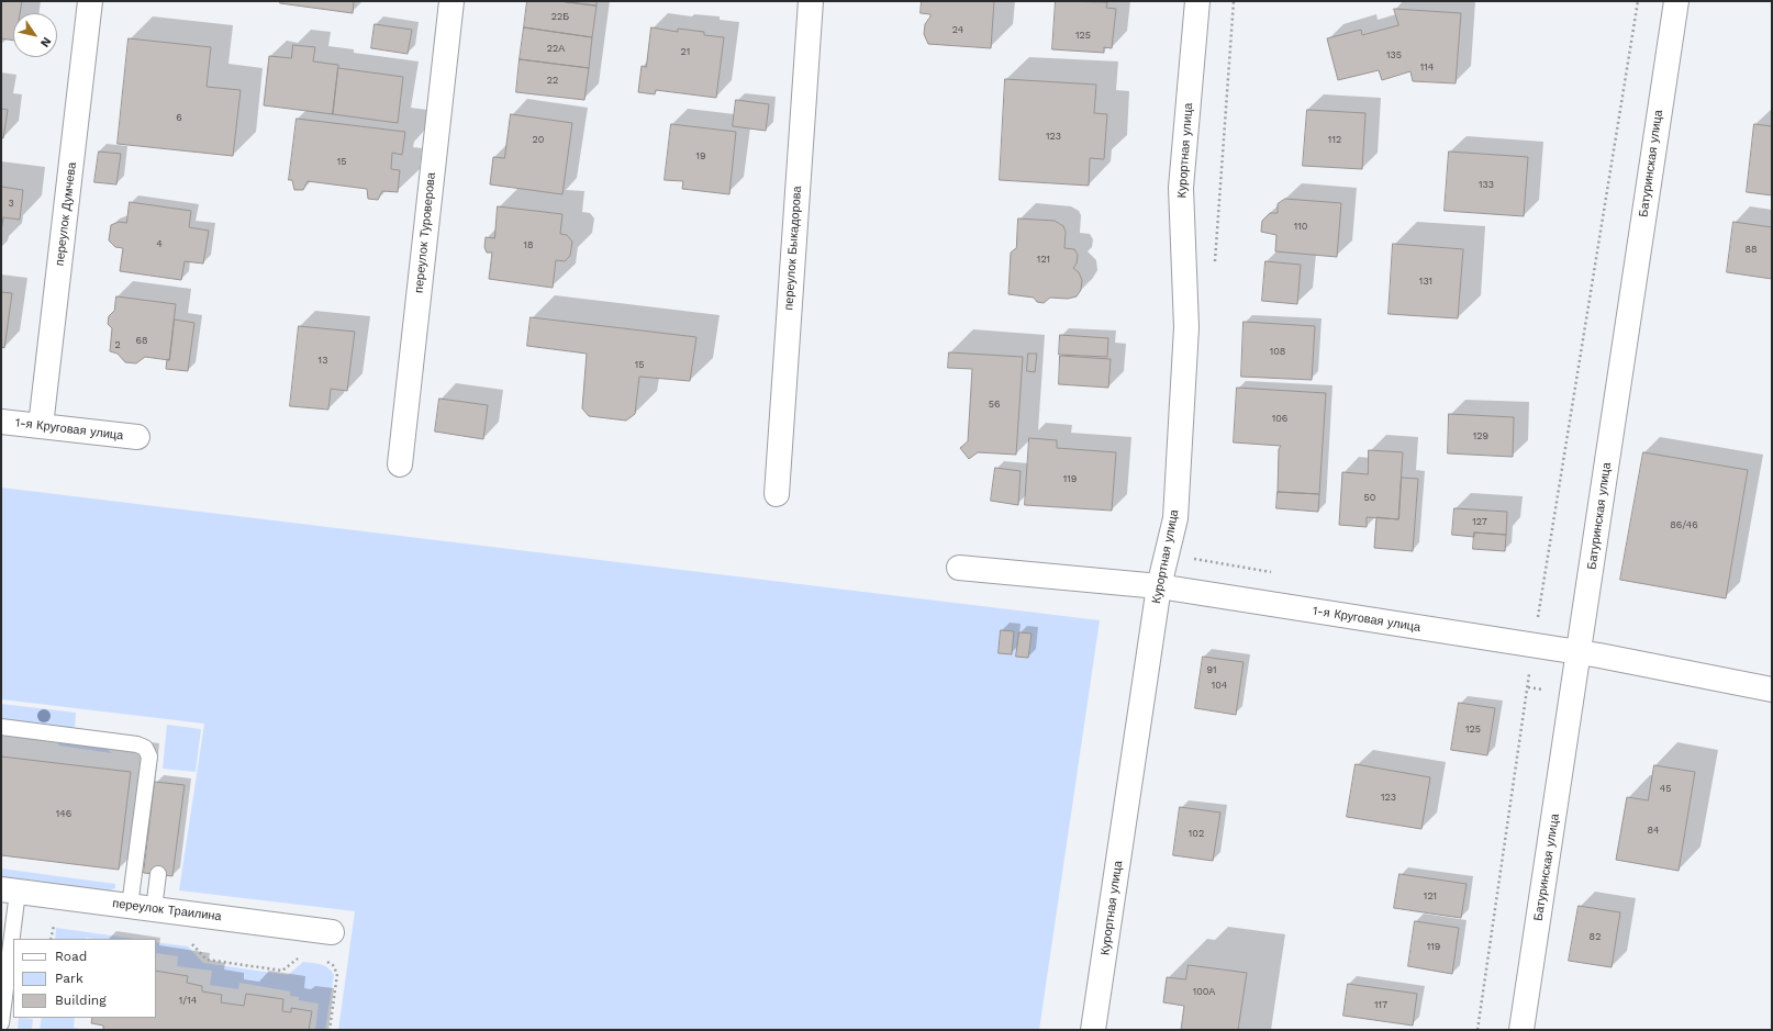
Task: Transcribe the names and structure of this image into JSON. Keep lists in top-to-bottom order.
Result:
{
  "streets": {
    "street": [
      "Курортная улица",
      "Батуринская улица",
      "переулок Думчева",
      "переулок Туроверова",
      "переулок Быкадорова",
      "1-я Круговая улица",
      "переулок Траилина"
    ]
  },
  "crossings": [
    ["Курортная улица", "1-я Круговая улица"],
    ["Батуринская улица", "1-я Круговая улица"],
    ["переулок Думчева", "1-я Круговая улица"]
  ],
  "house_numbers": [
    "22Б",
    "24",
    "125",
    "22А",
    "21",
    "135",
    "114",
    "22",
    "6",
    "123",
    "20",
    "112",
    "19",
    "15",
    "133",
    "3",
    "110",
    "4",
    "18",
    "88",
    "121",
    "131",
    "68",
    "2",
    "108",
    "13",
    "15",
    "56",
    "106",
    "129",
    "119",
    "50",
    "127",
    "86/46",
    "91",
    "104",
    "125",
    "45",
    "123",
    "146",
    "84",
    "102",
    "121",
    "82",
    "119",
    "100А",
    "1/14",
    "117"
  ],
  "legend": ["Road", "Park", "Building"],
  "north": "bottom right"
}
